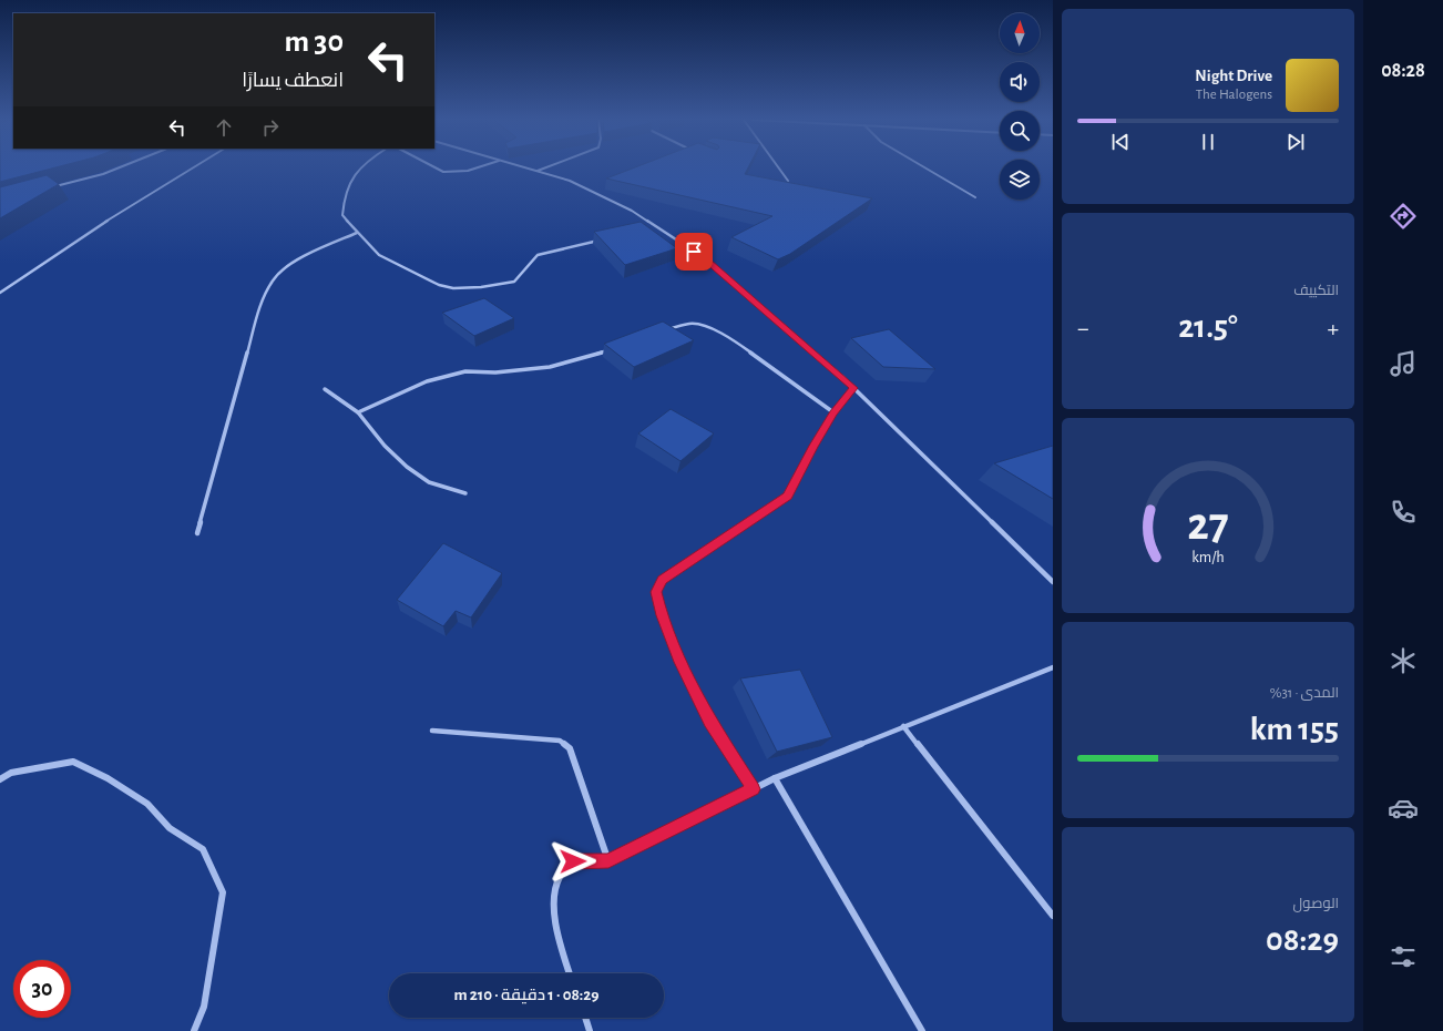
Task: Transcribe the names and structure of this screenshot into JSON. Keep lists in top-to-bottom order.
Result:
{
  "north": "top",
  "page": {
    "tabs": "08:28",
    "turn": ["30 m", "انعطف يسارًا"],
    "song": ["Night Drive", "The Halogens"],
    "tile": [
      "التكييف",
      ["المدى · 31%", "155 km"],
      ["الوصول", "08:29"]
    ],
    "heat": ["−", "21.5°", "+"],
    "limit": "30",
    "trip": "08:29 · 1 دقيقة · 210 m",
    "gauge": ["27", "km/h"]
  }
}
